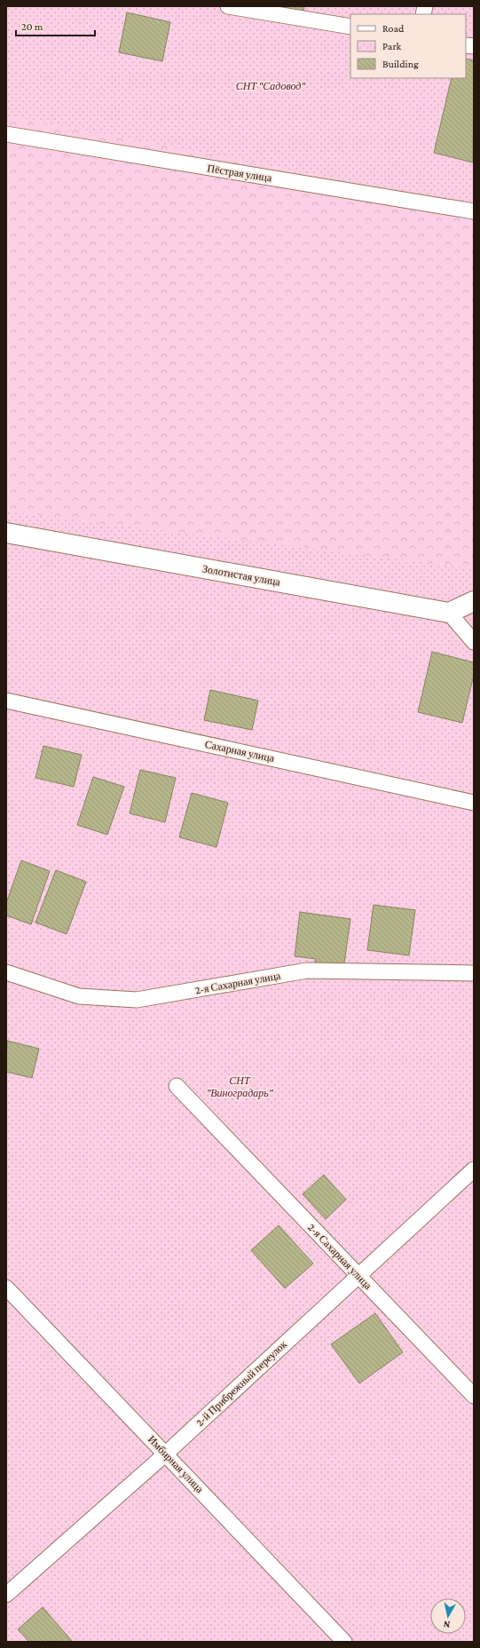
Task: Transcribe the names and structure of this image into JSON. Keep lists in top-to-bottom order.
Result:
{
  "streets": {
    "street": ["Золотистая улица"],
    "lane": [
      "Пёстрая улица",
      "Сахарная улица",
      "2-я Сахарная улица",
      "2-й Прибрежный переулок",
      "Имбирная улица"
    ]
  },
  "crossings": [
    ["2-я Сахарная улица", "2-й Прибрежный переулок"],
    ["2-й Прибрежный переулок", "Имбирная улица"]
  ],
  "parks": ["СНТ \"Садовод\"", "СНТ \"Виноградарь\""],
  "legend": ["Road", "Park", "Building"],
  "scale_bar": "20 m",
  "north": "bottom"
}
